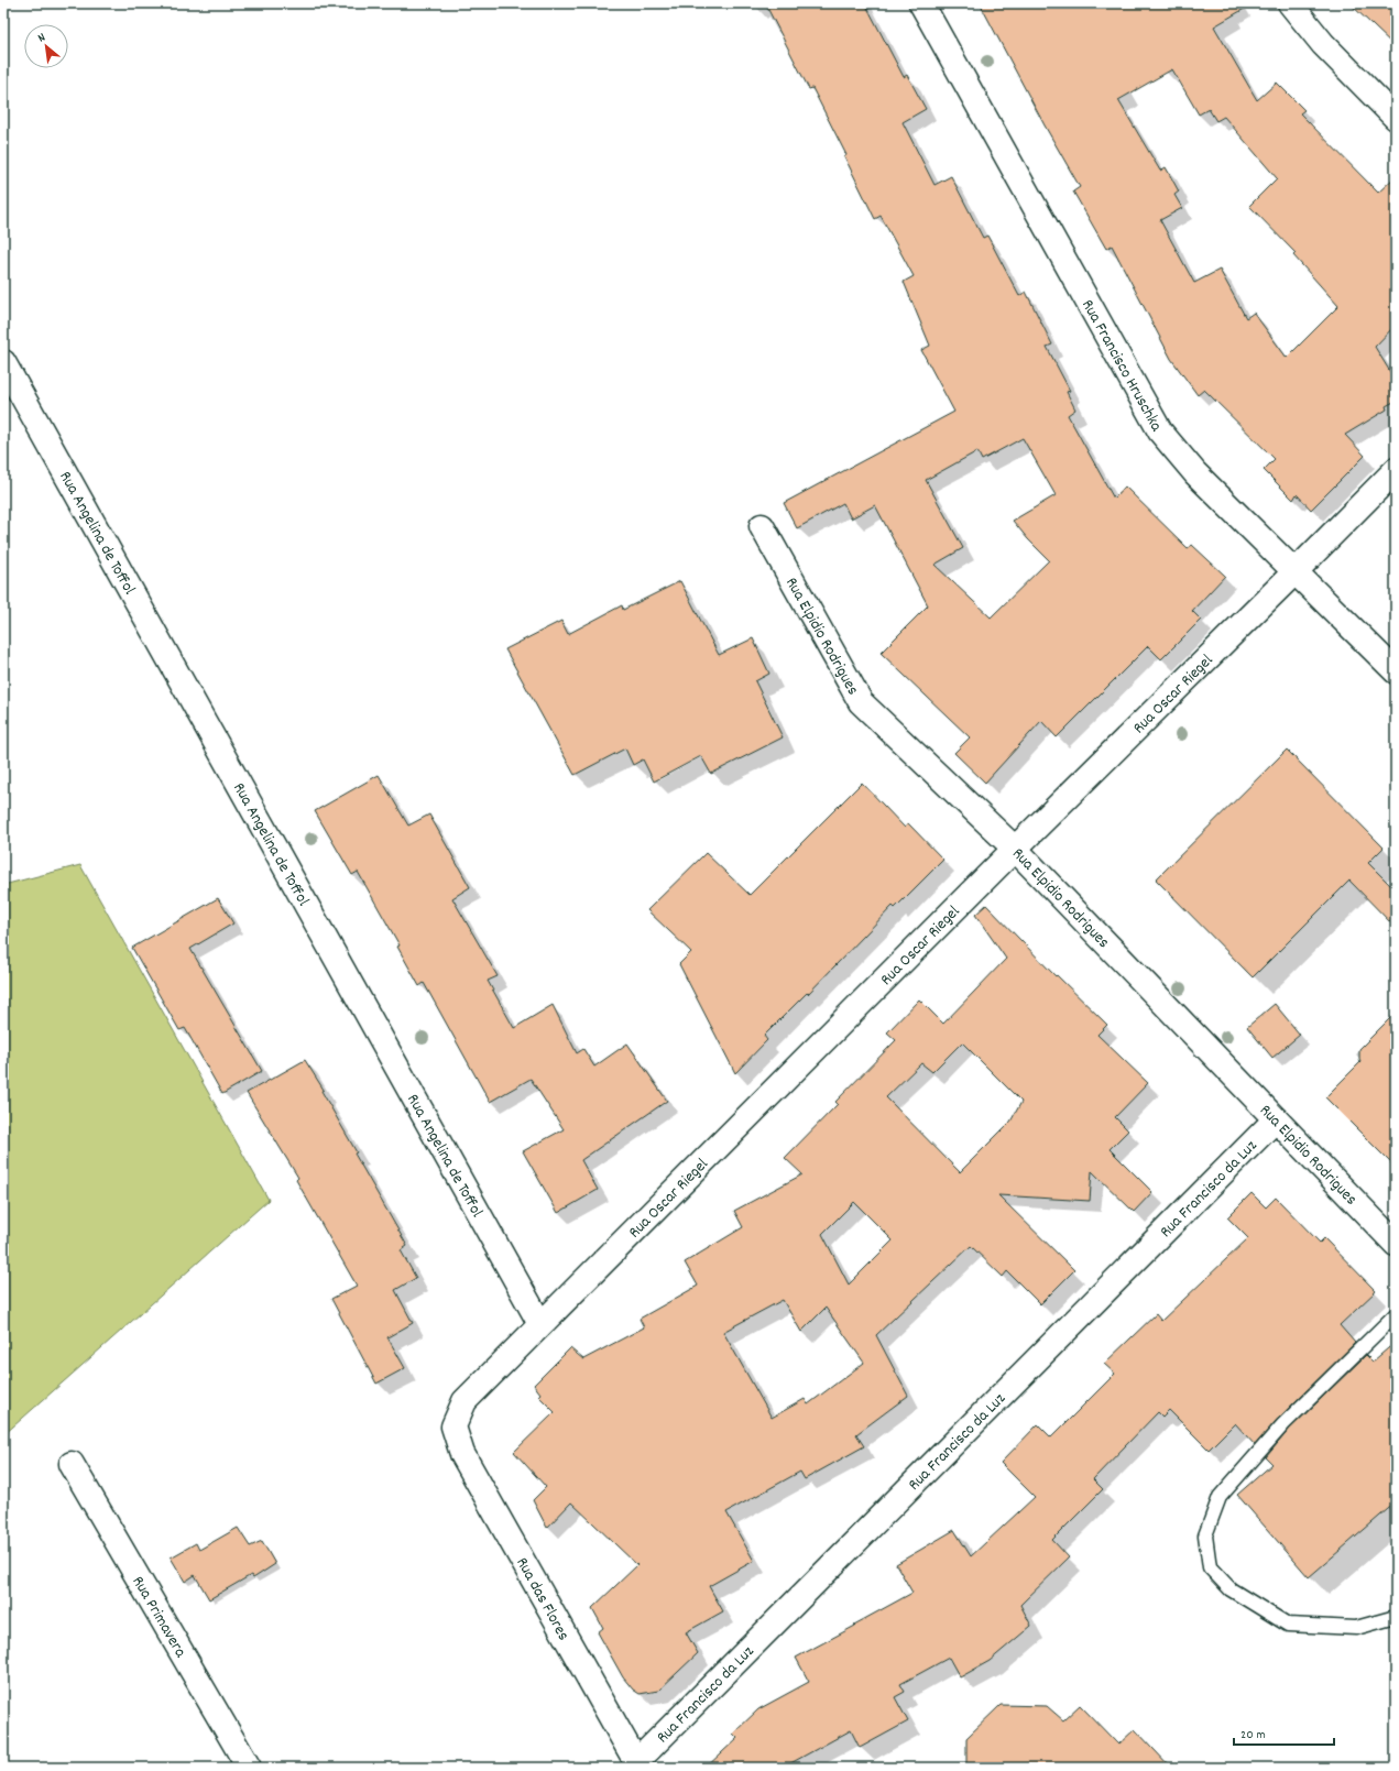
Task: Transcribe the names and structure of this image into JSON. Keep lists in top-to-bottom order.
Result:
{
  "streets": {
    "street": [
      "Rua Francisco Hruschka",
      "Rua Angelina de Toffol",
      "Rua Elpidio Rodrigues",
      "Rua Oscar Riegel",
      "Rua Francisco da Luz",
      "Rua das Flores",
      "Rua Primavera"
    ]
  },
  "crossings": [
    ["Rua Francisco Hruschka", "Rua Oscar Riegel"],
    ["Rua Angelina de Toffol", "Rua Oscar Riegel"],
    ["Rua Elpidio Rodrigues", "Rua Oscar Riegel"],
    ["Rua Elpidio Rodrigues", "Rua Francisco da Luz"],
    ["Rua Oscar Riegel", "Rua das Flores"],
    ["Rua Francisco da Luz", "Rua das Flores"]
  ],
  "scale_bar": "20 m",
  "north": "top left"
}
